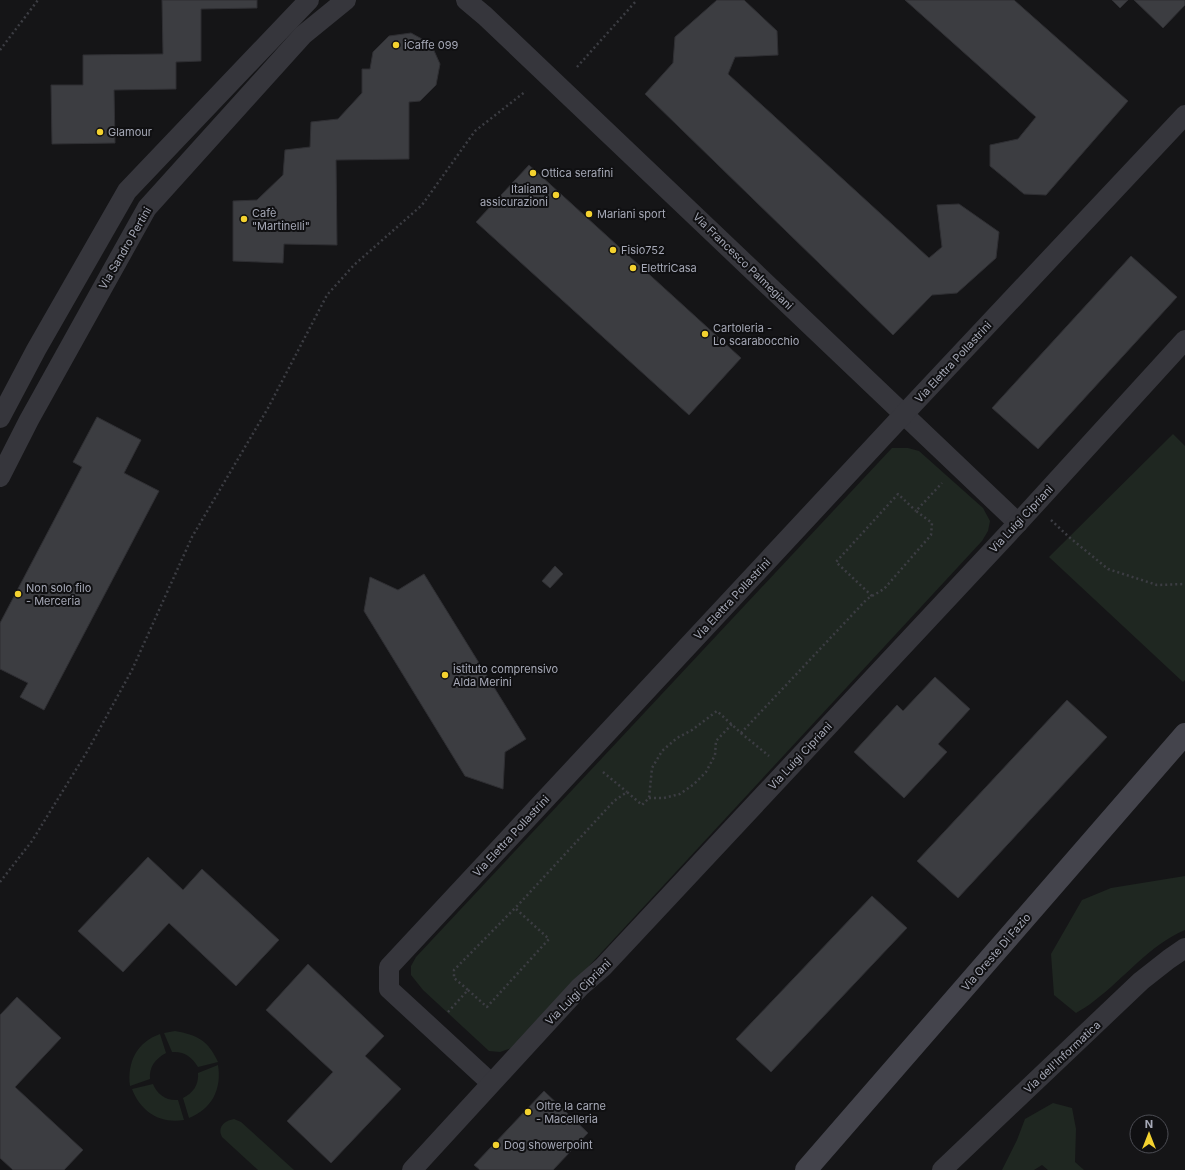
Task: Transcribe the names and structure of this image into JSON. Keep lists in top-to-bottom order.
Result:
{
  "streets": {
    "main road": ["Via Oreste Di Fazio"],
    "street": [
      "Via Sandro Pertini",
      "Via Francesco Palmegiani",
      "Via Elettra Pollastrini",
      "Via Luigi Cipriani",
      "Via dell'Informatica"
    ]
  },
  "crossings": [
    ["Via Francesco Palmegiani", "Via Elettra Pollastrini"],
    ["Via Francesco Palmegiani", "Via Luigi Cipriani"],
    ["Via Elettra Pollastrini", "Via Luigi Cipriani"]
  ],
  "places": [
    "iCaffe 099",
    "Glamour",
    "Ottica serafini",
    "Italiana assicurazioni",
    "Mariani sport",
    "Cafè \"Martinelli\"",
    "Fisio752",
    "ElettriCasa",
    "Cartoleria - Lo scarabocchio",
    "Non solo filo - Merceria",
    "istituto comprensivo Alda Merini",
    "Oltre la carne - Macelleria",
    "Dog showerpoint"
  ],
  "north": "top"
}
